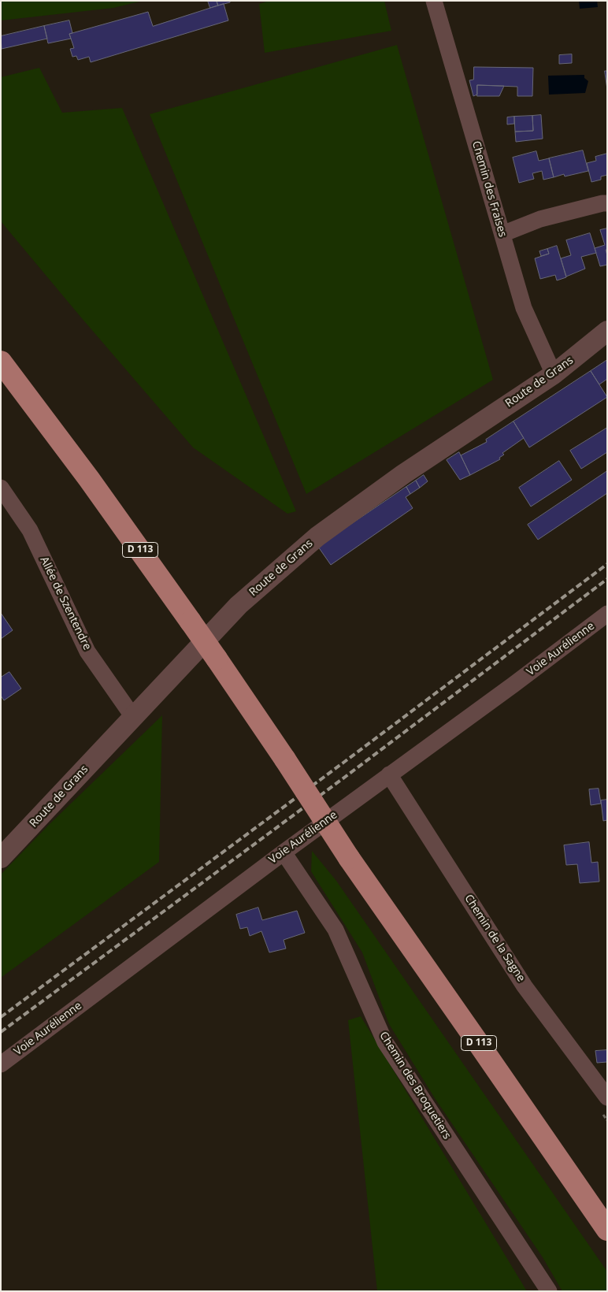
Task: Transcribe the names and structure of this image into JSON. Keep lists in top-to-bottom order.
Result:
{
  "streets": {
    "main road": ["D 113"],
    "street": [
      "Chemin des Fraises",
      "Route de Grans",
      "Allée de Szentendre",
      "Voie Aurélienne",
      "Chemin de la Sagne",
      "Chemin des Broquetiers"
    ]
  },
  "crossings": [
    ["Chemin des Fraises", "Route de Grans"],
    ["Route de Grans", "Allée de Szentendre"],
    ["Voie Aurélienne", "Chemin de la Sagne"],
    ["Voie Aurélienne", "Chemin des Broquetiers"]
  ]
}
